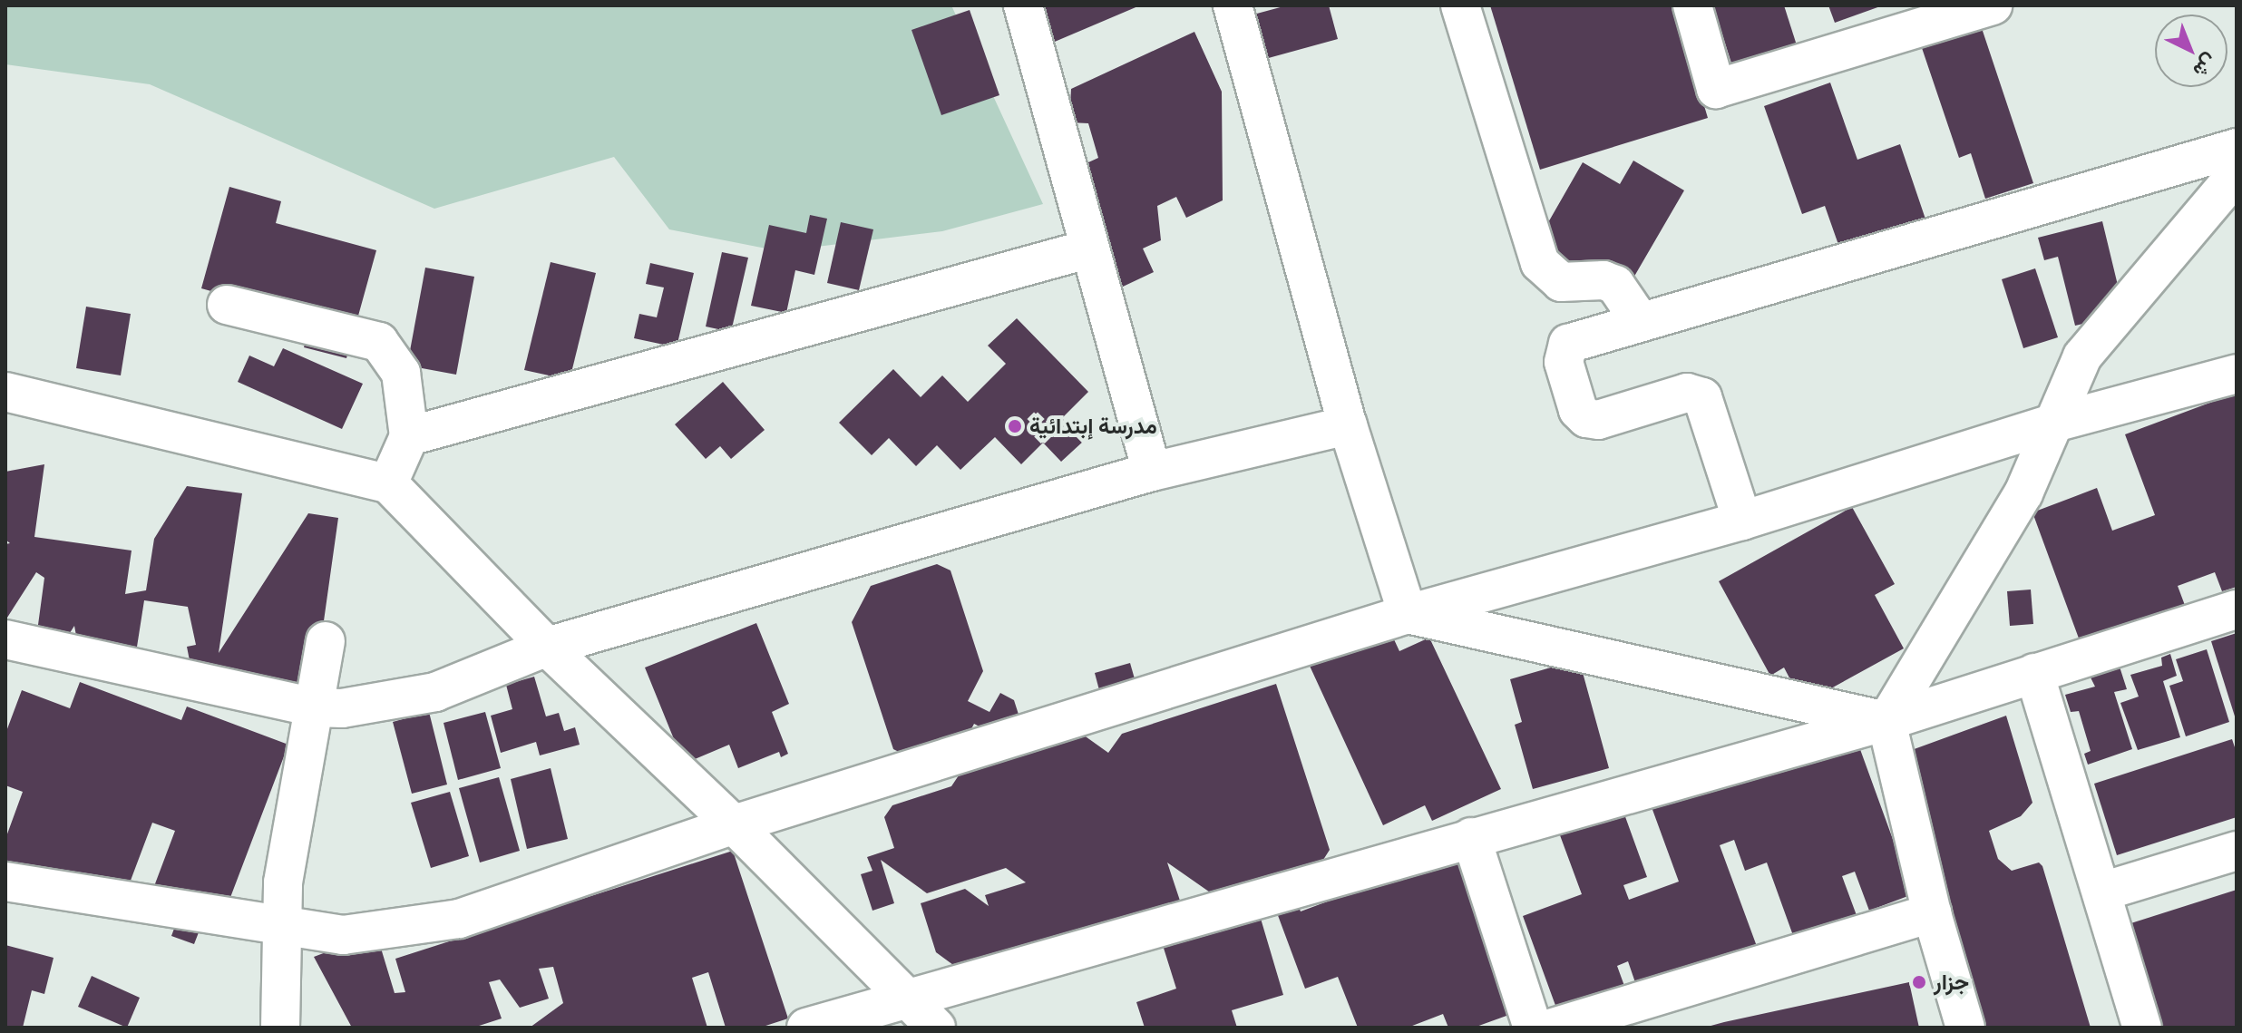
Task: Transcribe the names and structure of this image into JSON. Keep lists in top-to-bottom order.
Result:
{
  "places": ["مدرسة إبتدائية", "جزار"],
  "north": "bottom right"
}
